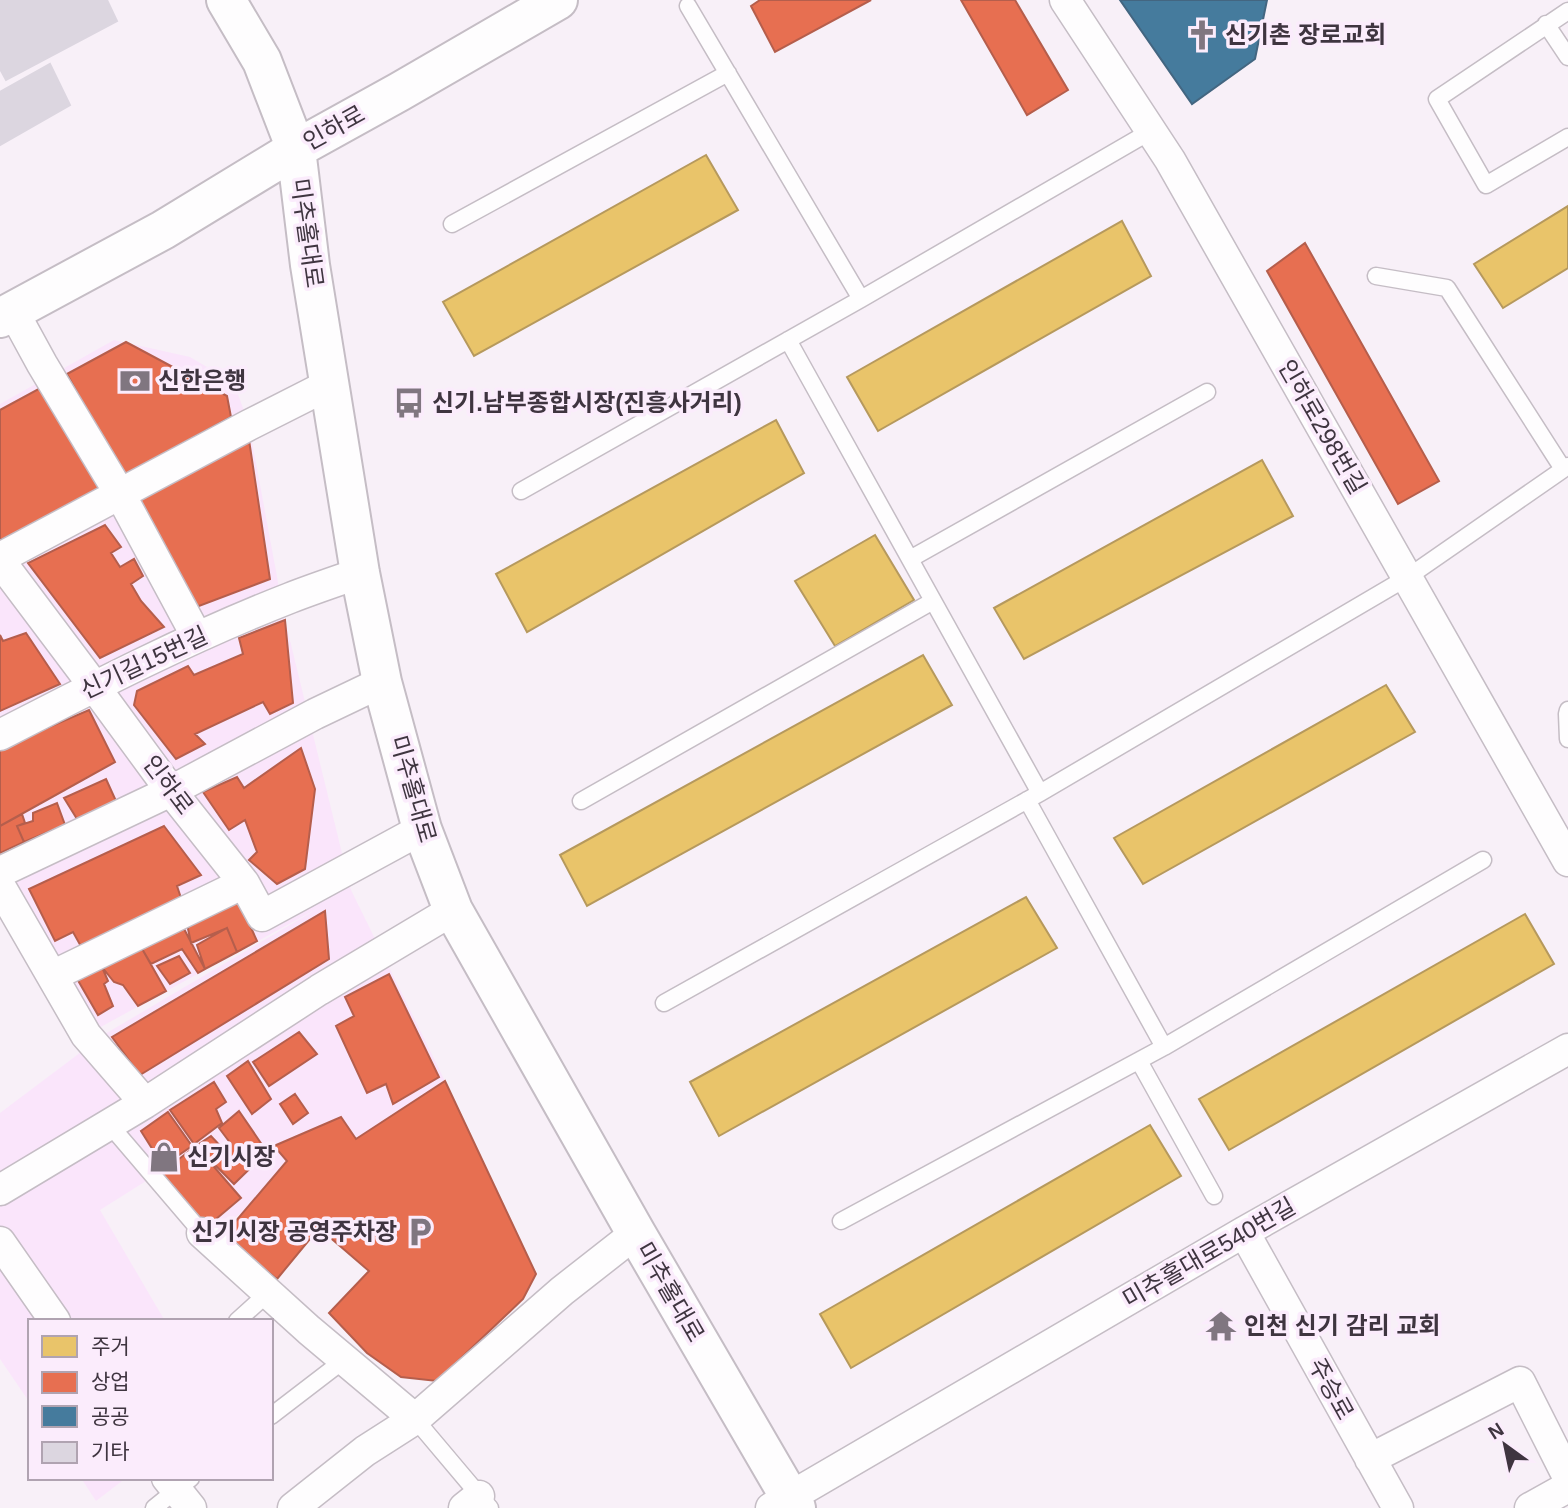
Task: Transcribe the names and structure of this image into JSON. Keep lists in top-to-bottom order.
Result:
{
  "streets": {
    "main road": ["인하로", "미추홀대로"],
    "street": [
      "인하로298번길",
      "신기길15번길",
      "미추홀대로540번길",
      "주승로"
    ]
  },
  "crossings": [
    ["인하로", "미추홀대로"],
    ["인하로", "신기길15번길"],
    ["미추홀대로", "신기길15번길"],
    ["미추홀대로", "미추홀대로540번길"],
    ["미추홀대로540번길", "주승로"]
  ],
  "places": {
    "church": ["신기촌 장로교회"],
    "bank": ["신한은행"],
    "bus stop": ["신기.남부종합시장(진흥사거리)"],
    "shop": ["신기시장"],
    "parking": ["신기시장 공영주차장"],
    "temple": ["인천 신기 감리 교회"]
  },
  "legend": [
    "주거",
    "상업",
    "공공",
    "기타"
  ],
  "north": "top left"
}
